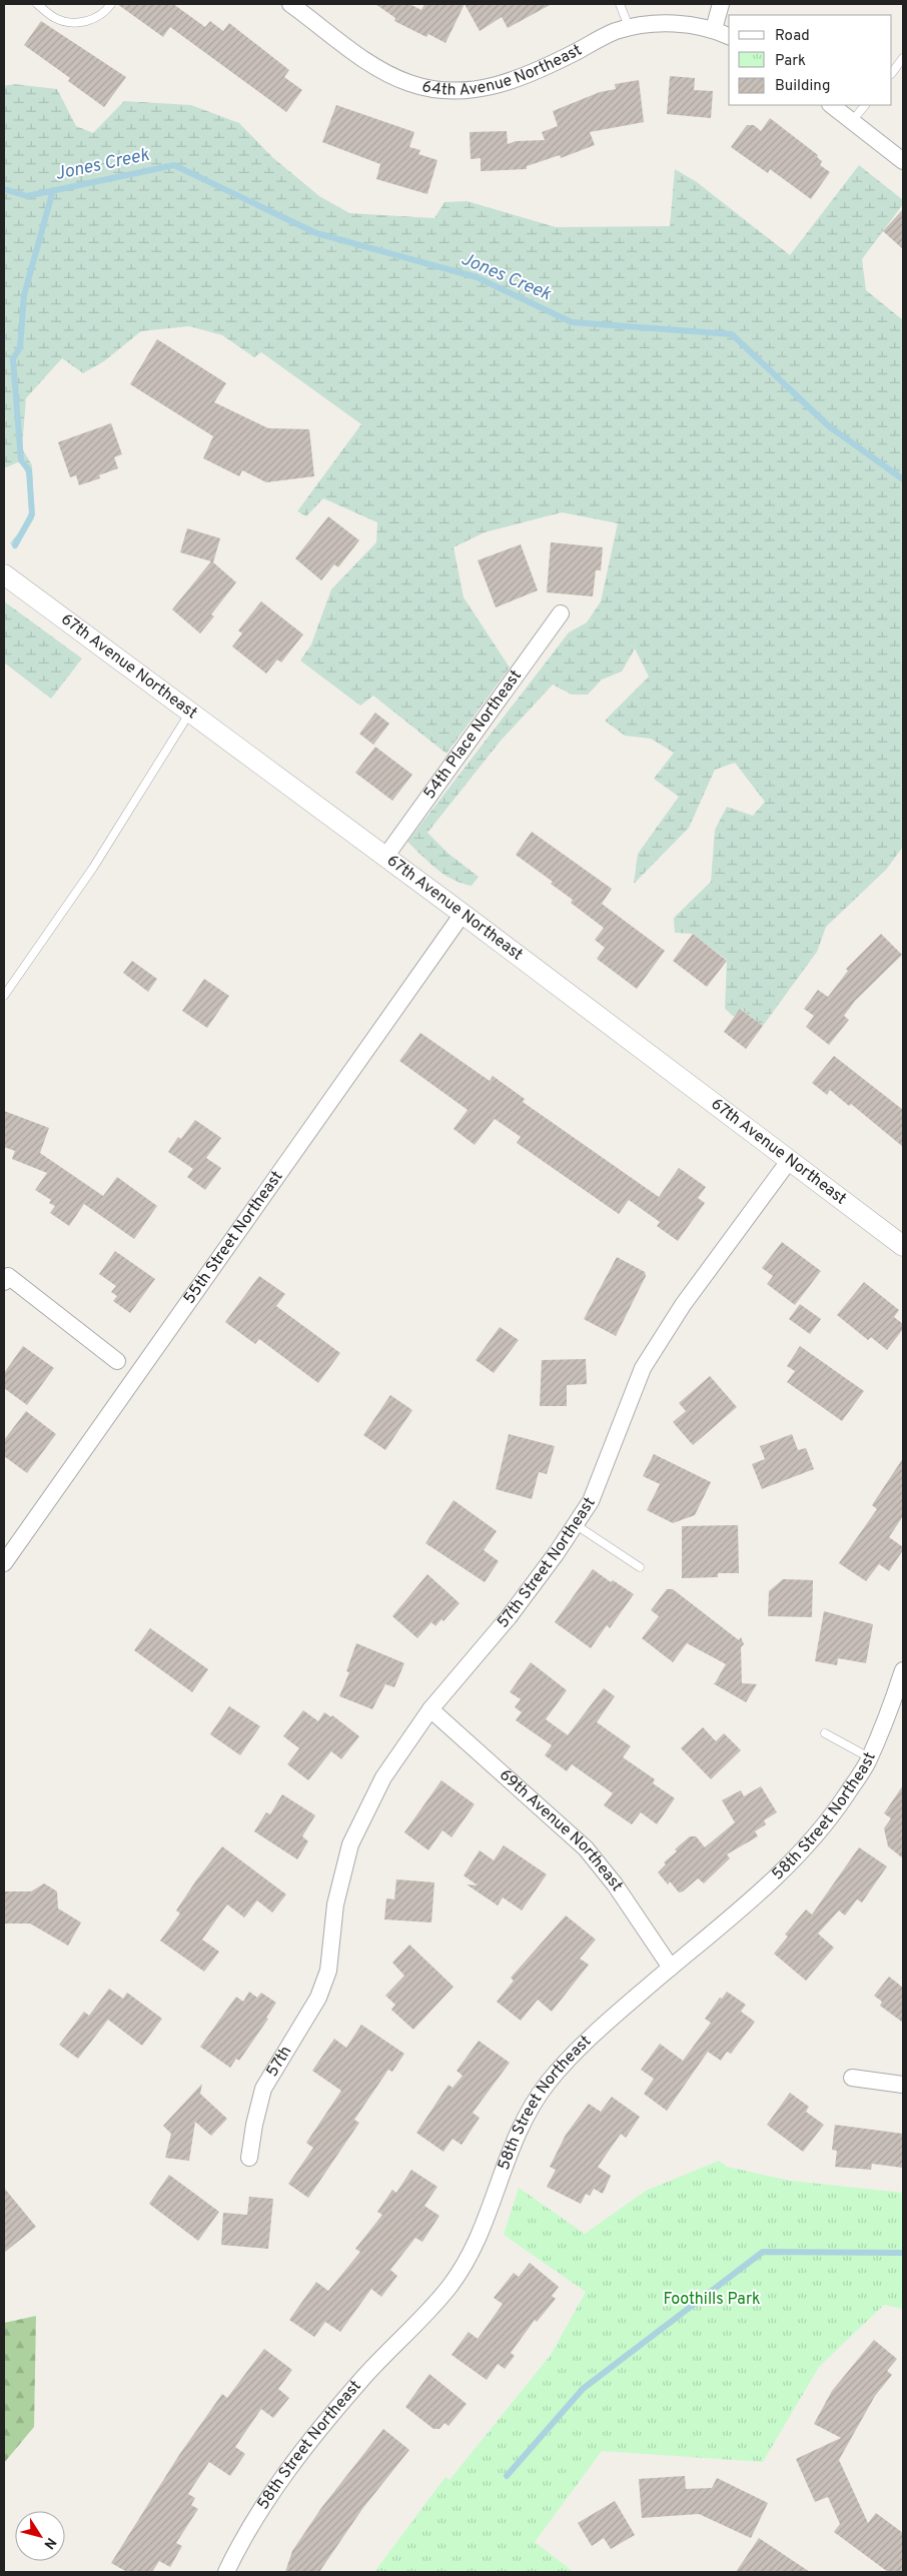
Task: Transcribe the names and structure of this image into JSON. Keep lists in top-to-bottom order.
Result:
{
  "streets": {
    "street": [
      "64th Avenue Northeast",
      "67th Avenue Northeast",
      "54th Place Northeast",
      "55th Street Northeast",
      "57th Street Northeast",
      "58th Street Northeast",
      "69th Avenue Northeast",
      "57th"
    ]
  },
  "crossings": [
    ["67th Avenue Northeast", "54th Place Northeast"],
    ["67th Avenue Northeast", "55th Street Northeast"],
    ["67th Avenue Northeast", "57th Street Northeast"],
    ["57th Street Northeast", "69th Avenue Northeast"],
    ["57th Street Northeast", "57th"],
    ["58th Street Northeast", "69th Avenue Northeast"]
  ],
  "water": ["Jones Creek"],
  "parks": ["Foothills Park"],
  "legend": ["Road", "Park", "Building"],
  "north": "bottom right"
}
